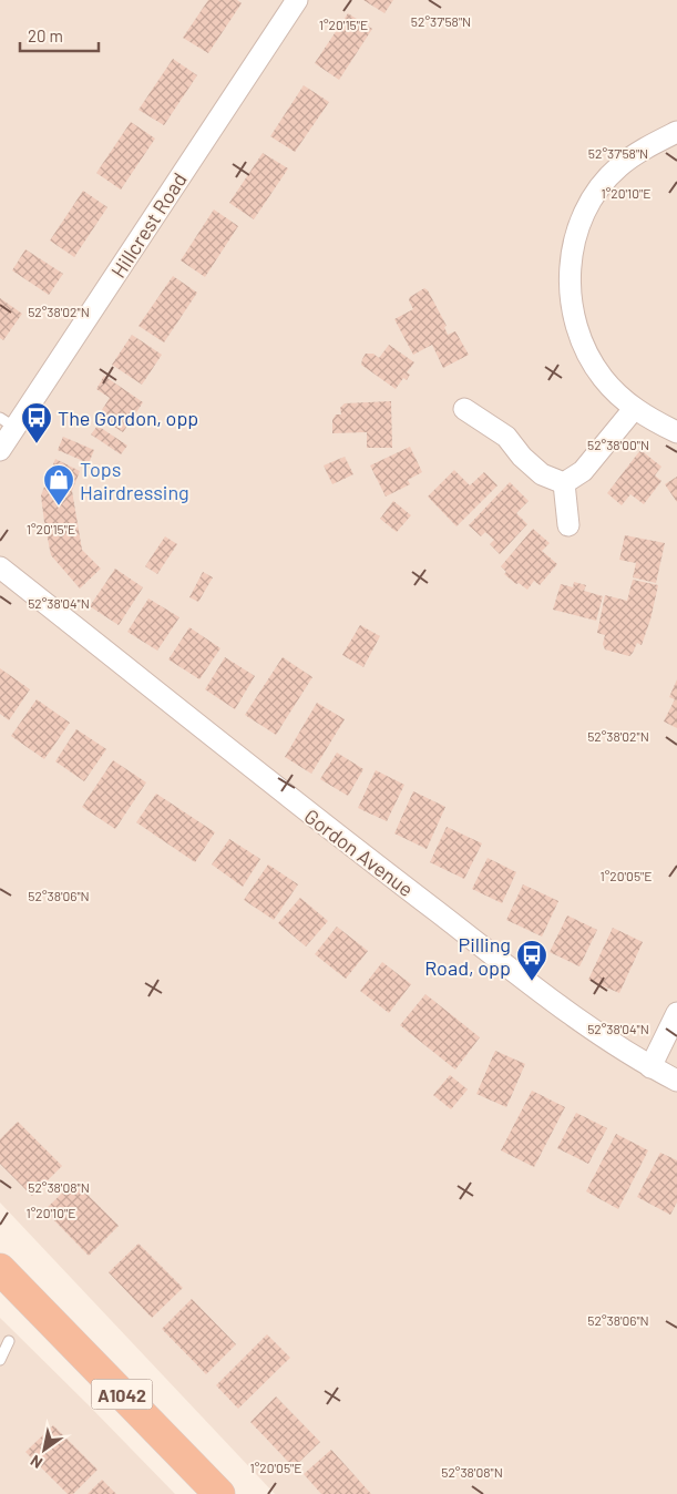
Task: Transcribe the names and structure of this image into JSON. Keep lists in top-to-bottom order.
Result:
{
  "streets": {
    "highway": ["A1042"],
    "street": ["Hillcrest Road", "Gordon Avenue"]
  },
  "places": {
    "bus stop": ["The Gordon, opp", "Pilling Road, opp"],
    "shop": ["Tops Hairdressing"]
  },
  "scale_bar": "20 m",
  "north": "bottom left",
  "coordinates": [
    "52°37'58\"N",
    "1°20'15\"E",
    "1°20'10\"E",
    "52°38'02\"N",
    "52°38'00\"N",
    "52°38'04\"N",
    "1°20'05\"E",
    "52°38'06\"N",
    "52°38'08\"N"
  ]
}
